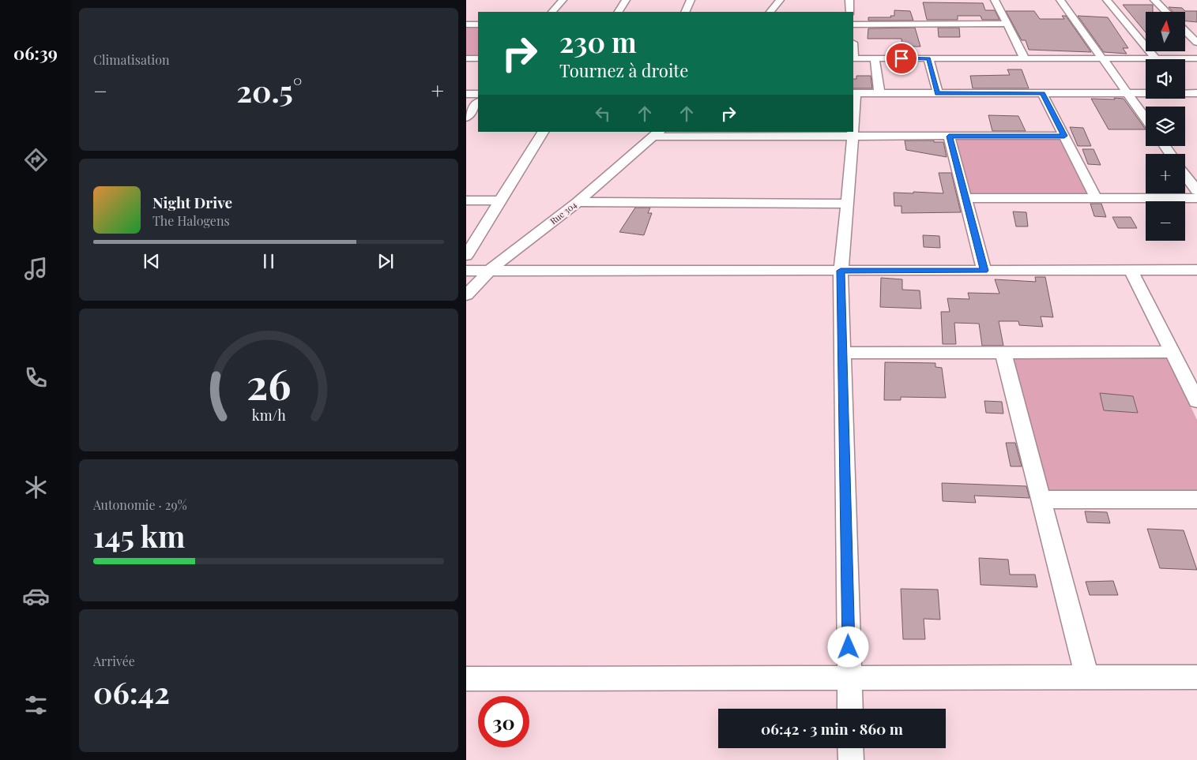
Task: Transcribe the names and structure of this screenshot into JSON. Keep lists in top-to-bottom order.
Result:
{
  "streets": {
    "street": ["Rue 304"]
  },
  "north": "top",
  "page": {
    "tabs": "06:39",
    "tile": [
      "Climatisation",
      ["Autonomie · 29%", "145 km"],
      ["Arrivée", "06:42"]
    ],
    "map_buttons": ["+", "−"],
    "turn": ["230 m", "Tournez à droite"],
    "heat": ["−", "20.5°", "+"],
    "song": ["Night Drive", "The Halogens"],
    "limit": "30",
    "trip": "06:42 · 3 min · 860 m",
    "gauge": ["26", "km/h"]
  }
}
